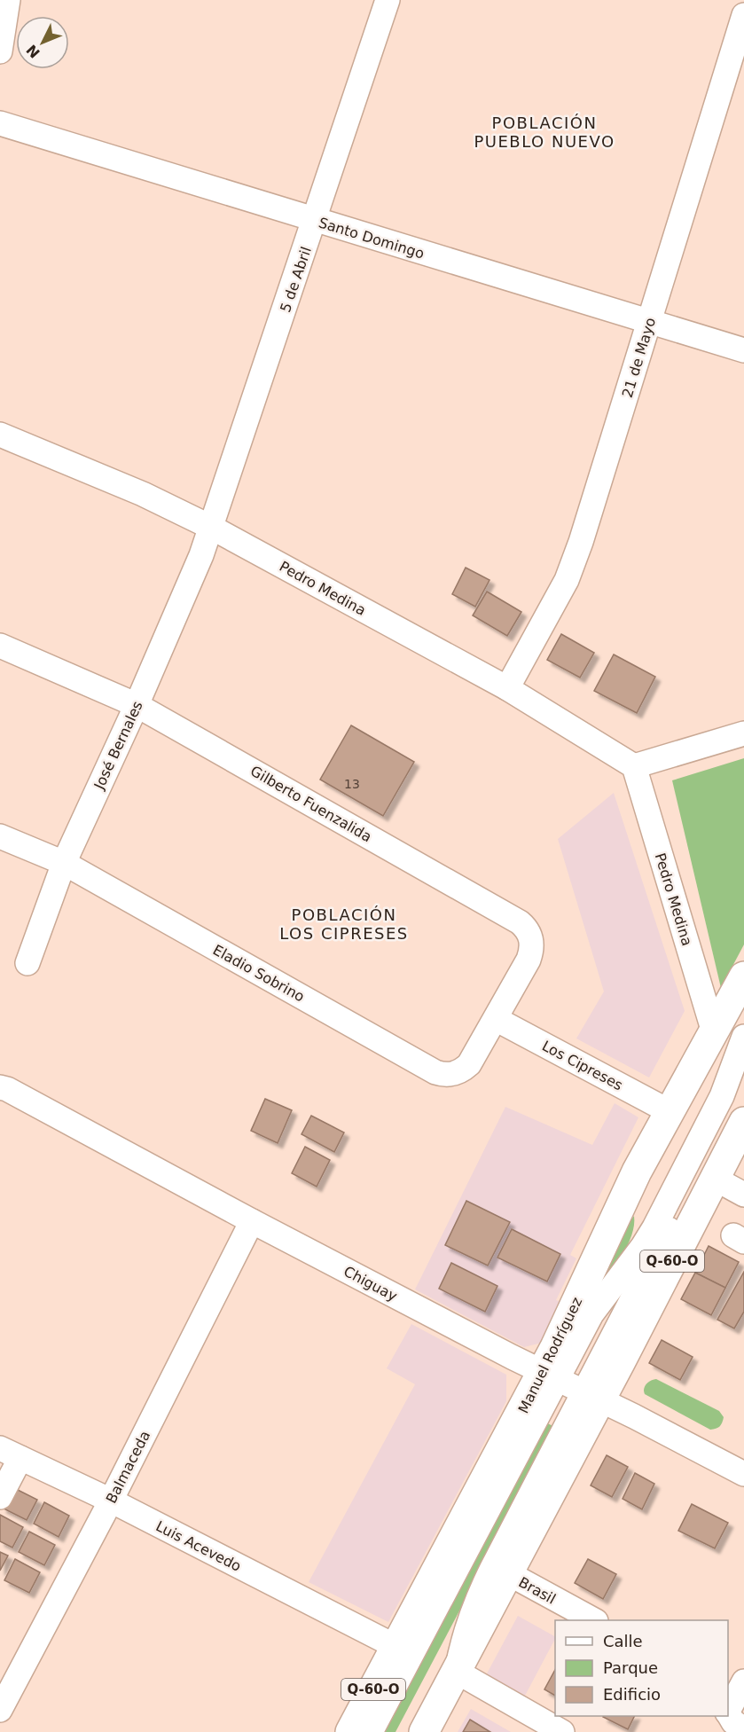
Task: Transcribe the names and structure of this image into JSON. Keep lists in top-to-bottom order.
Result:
{
  "streets": {
    "main road": ["Q-60-O", "Manuel Rodríguez"],
    "street": [
      "Santo Domingo",
      "5 de Abril",
      "21 de Mayo",
      "Pedro Medina",
      "José Bernales",
      "Gilberto Fuenzalida",
      "Eladio Sobrino",
      "Los Cipreses",
      "Chiguay",
      "Balmaceda",
      "Luis Acevedo",
      "Brasil"
    ]
  },
  "crossings": [
    ["Santo Domingo", "5 de Abril"],
    ["Santo Domingo", "21 de Mayo"],
    ["5 de Abril", "Pedro Medina"],
    ["5 de Abril", "José Bernales"],
    ["21 de Mayo", "Pedro Medina"],
    ["Pedro Medina", "José Bernales"],
    ["Pedro Medina", "Manuel Rodríguez"],
    ["José Bernales", "Gilberto Fuenzalida"],
    ["José Bernales", "Eladio Sobrino"],
    ["Gilberto Fuenzalida", "Eladio Sobrino"],
    ["Gilberto Fuenzalida", "Los Cipreses"],
    ["Eladio Sobrino", "Los Cipreses"],
    ["Los Cipreses", "Manuel Rodríguez"],
    ["Q-60-O", "Chiguay"],
    ["Q-60-O", "Brasil"],
    ["Chiguay", "Manuel Rodríguez"],
    ["Chiguay", "Balmaceda"],
    ["Manuel Rodríguez", "Luis Acevedo"],
    ["Balmaceda", "Luis Acevedo"]
  ],
  "districts": ["POBLACIÓN PUEBLO NUEVO", "POBLACIÓN LOS CIPRESES"],
  "house_numbers": ["13"],
  "legend": ["Calle", "Parque", "Edificio"],
  "north": "bottom left"
}
